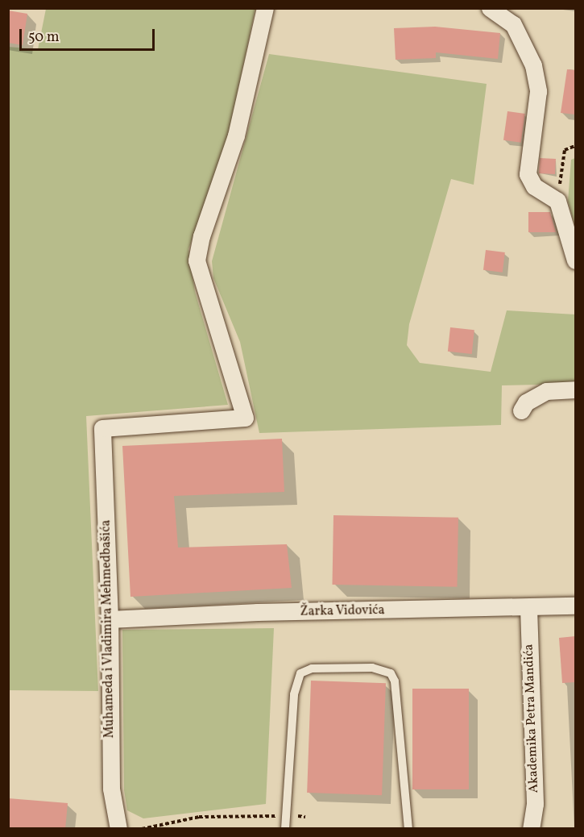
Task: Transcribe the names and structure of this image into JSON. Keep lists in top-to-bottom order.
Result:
{
  "streets": {
    "street": ["Žarka Vidovića", "Muhameda i Vladimira Mehmedbašića", "Akademika Petra Mandića"]
  },
  "crossings": [
    ["Žarka Vidovića", "Muhameda i Vladimira Mehmedbašića"],
    ["Žarka Vidovića", "Akademika Petra Mandića"]
  ],
  "scale_bar": "50 m"
}
